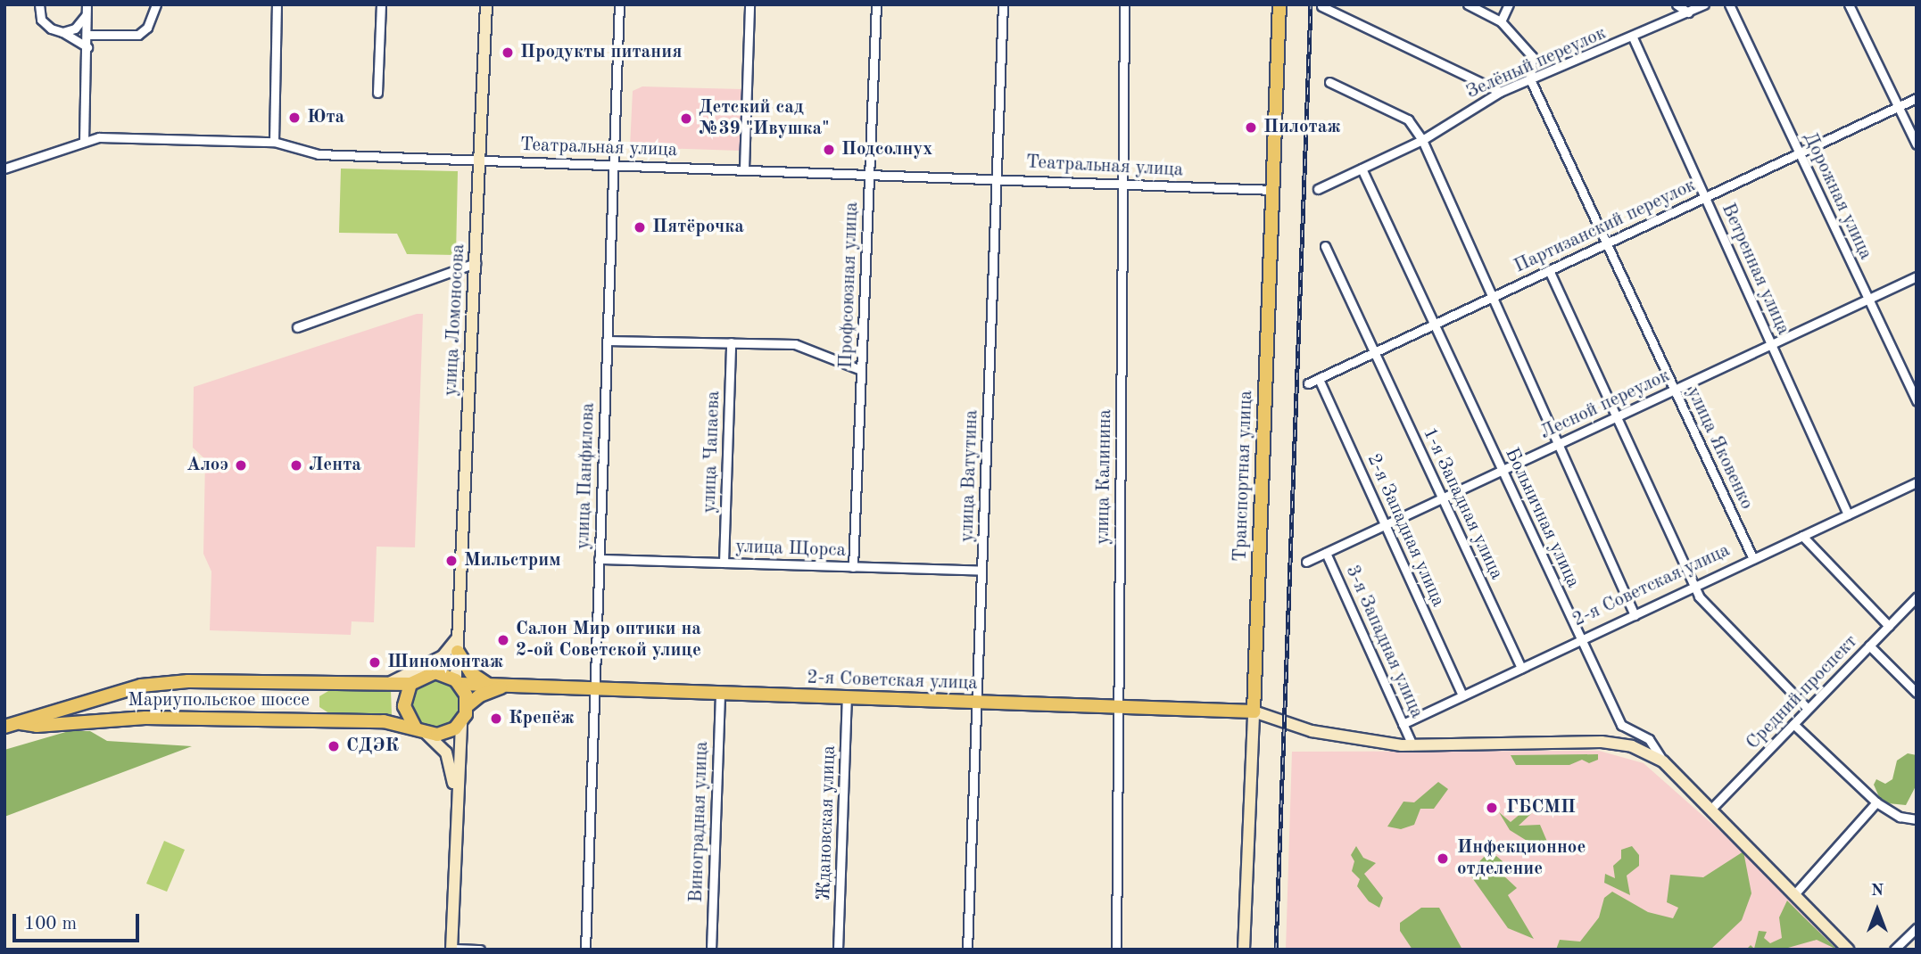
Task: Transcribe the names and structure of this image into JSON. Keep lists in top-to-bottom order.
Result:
{
  "streets": {
    "main road": ["Транспортная улица", "2-я Советская улица", "Мариупольское шоссе"],
    "street": [
      "Зелёный переулок",
      "Театральная улица",
      "Дорожная улица",
      "Партизанский переулок",
      "Ветренная улица",
      "Профсоюзная улица",
      "улица Ломоносова",
      "Лесной переулок",
      "улица Яковенко",
      "улица Чапаева",
      "улица Панфилова",
      "улица Ватутина",
      "улица Калинина",
      "1-я Западная улица",
      "Больничная улица",
      "2-я Западная улица",
      "улица Щорса",
      "3-я Западная улица",
      "Средний проспект",
      "Виноградная улица",
      "Ждановская улица"
    ]
  },
  "crossings": [
    ["Зелёный переулок", "Ветренная улица"],
    ["Зелёный переулок", "улица Яковенко"],
    ["Зелёный переулок", "Больничная улица"],
    ["Театральная улица", "Профсоюзная улица"],
    ["Театральная улица", "улица Ломоносова"],
    ["Театральная улица", "улица Панфилова"],
    ["Театральная улица", "улица Ватутина"],
    ["Театральная улица", "Транспортная улица"],
    ["Театральная улица", "улица Калинина"],
    ["Дорожная улица", "Партизанский переулок"],
    ["Дорожная улица", "Лесной переулок"],
    ["Партизанский переулок", "Ветренная улица"],
    ["Партизанский переулок", "улица Яковенко"],
    ["Партизанский переулок", "1-я Западная улица"],
    ["Партизанский переулок", "Больничная улица"],
    ["Партизанский переулок", "2-я Западная улица"],
    ["Ветренная улица", "Лесной переулок"],
    ["Ветренная улица", "2-я Советская улица"],
    ["Профсоюзная улица", "улица Щорса"],
    ["улица Ломоносова", "2-я Советская улица"],
    ["улица Ломоносова", "Мариупольское шоссе"],
    ["Лесной переулок", "улица Яковенко"],
    ["Лесной переулок", "1-я Западная улица"],
    ["Лесной переулок", "Больничная улица"],
    ["Лесной переулок", "2-я Западная улица"],
    ["Лесной переулок", "3-я Западная улица"],
    ["улица Яковенко", "2-я Советская улица"],
    ["улица Чапаева", "улица Щорса"],
    ["улица Панфилова", "улица Щорса"],
    ["улица Панфилова", "2-я Советская улица"],
    ["улица Ватутина", "улица Щорса"],
    ["улица Ватутина", "2-я Советская улица"],
    ["Транспортная улица", "2-я Советская улица"],
    ["улица Калинина", "2-я Советская улица"],
    ["1-я Западная улица", "2-я Советская улица"],
    ["Больничная улица", "2-я Советская улица"],
    ["Больничная улица", "Средний проспект"],
    ["2-я Западная улица", "2-я Советская улица"],
    ["2-я Советская улица", "3-я Западная улица"],
    ["2-я Советская улица", "Мариупольское шоссе"],
    ["2-я Советская улица", "Виноградная улица"],
    ["2-я Советская улица", "Ждановская улица"]
  ],
  "places": [
    "Продукты питания",
    "Юта",
    "Детский сад №39 \"Ивушка\"",
    "Пилотаж",
    "Подсолнух",
    "Пятёрочка",
    "Алоэ",
    "Лента",
    "Мильстрим",
    "Салон Мир оптики на 2-ой Советской улице",
    "Шиномонтаж",
    "Крепёж",
    "СДЭК",
    "ГБСМП",
    "Инфекционное отделение"
  ],
  "scale_bar": "100 m",
  "north": "top"
}
